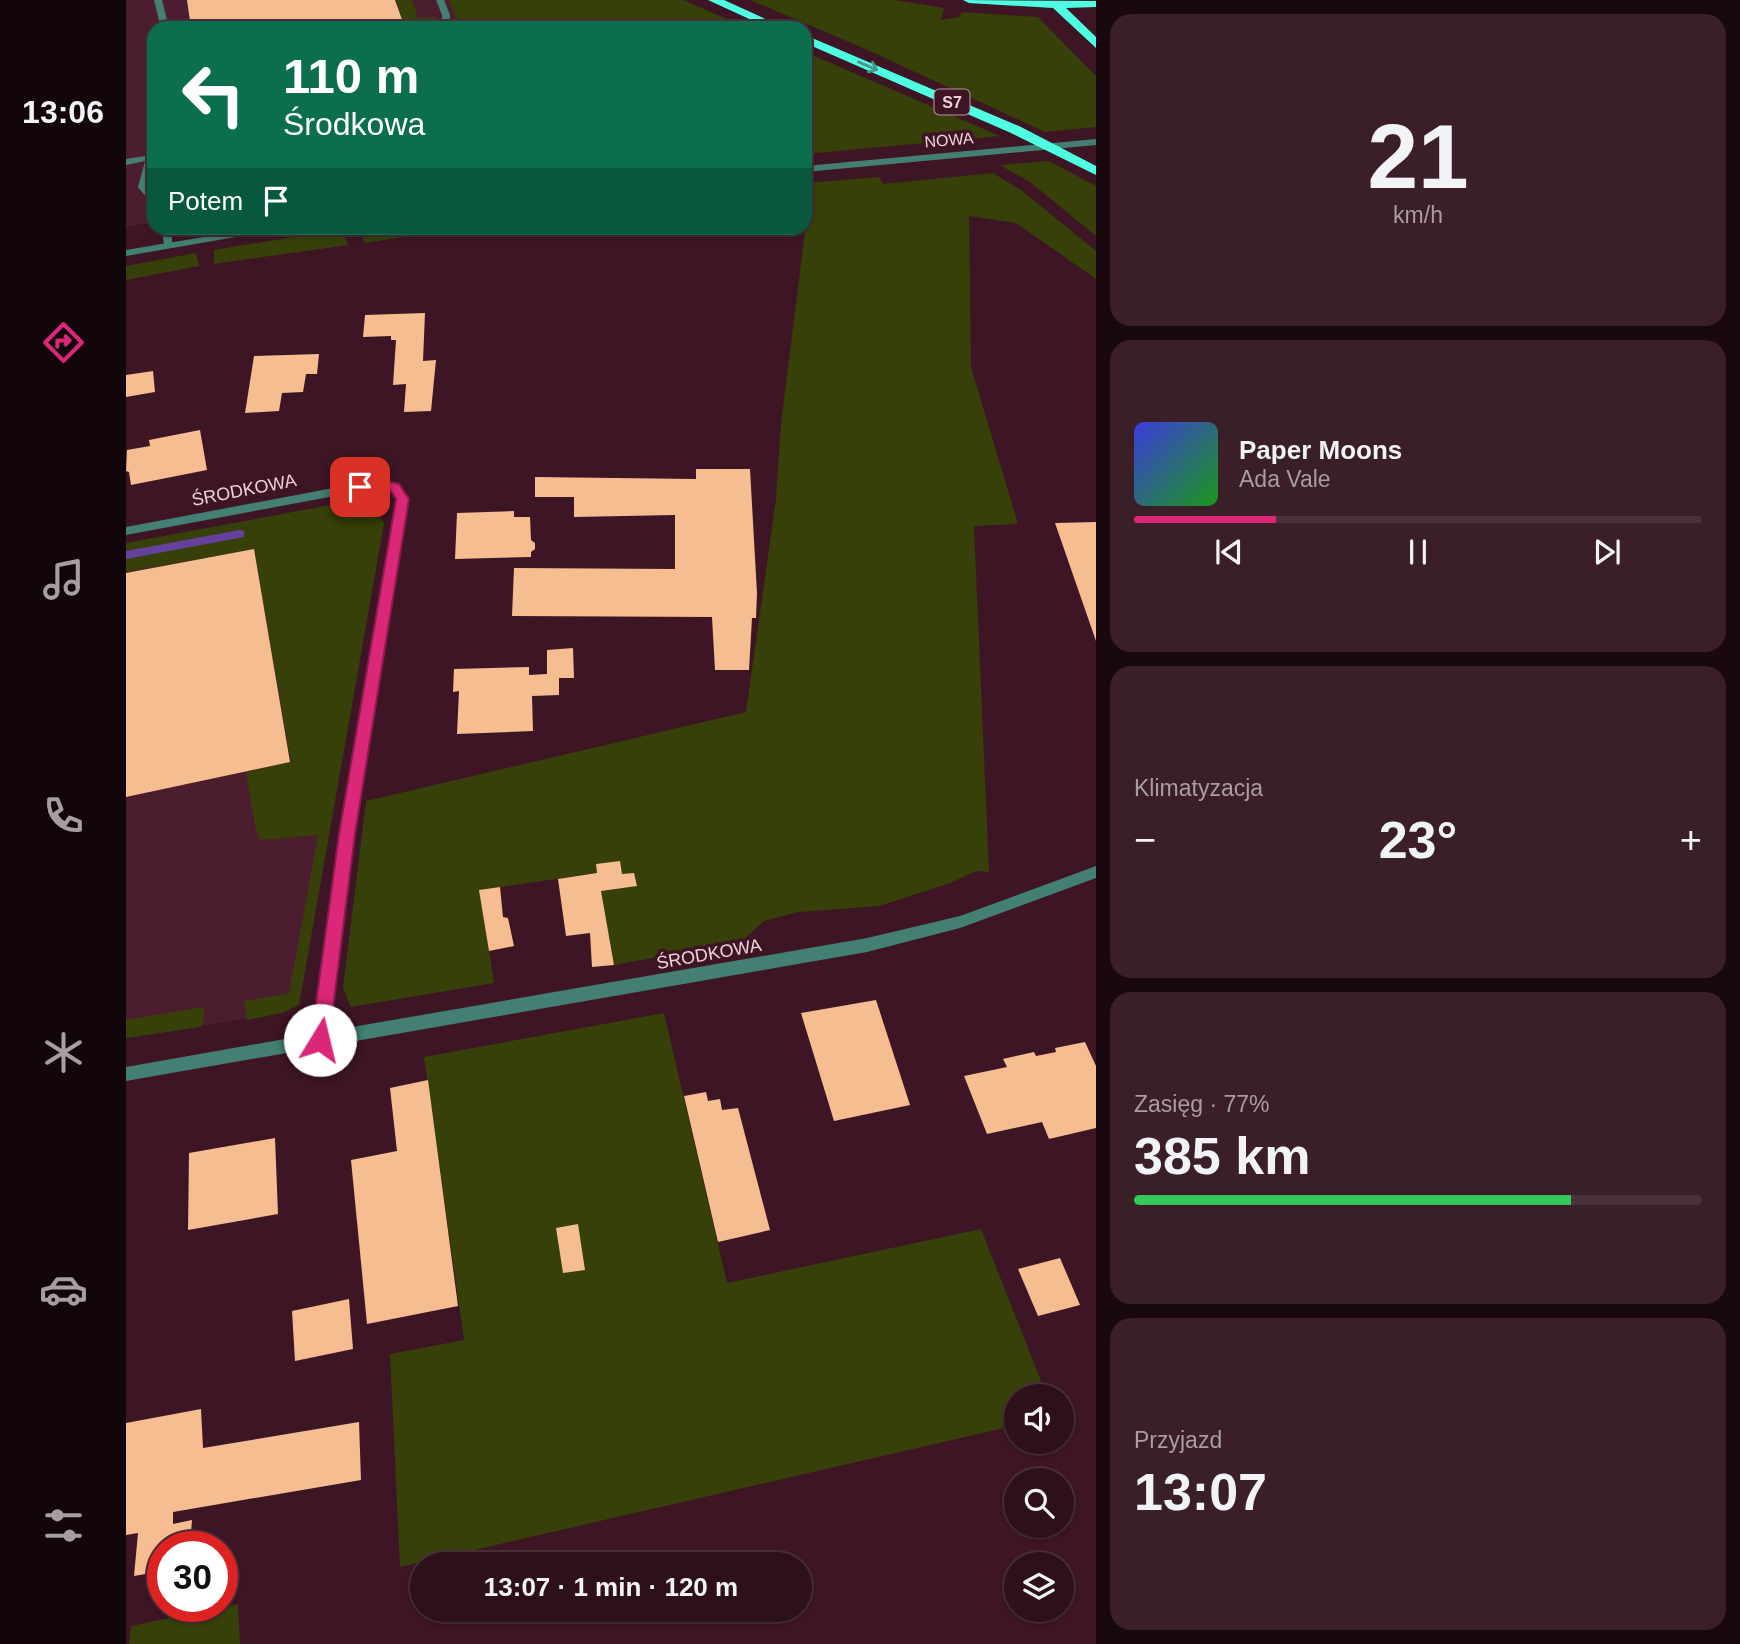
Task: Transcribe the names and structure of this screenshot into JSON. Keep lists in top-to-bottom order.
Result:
{
  "streets": {
    "highway": ["S7"],
    "street": ["NOWA", "ŚRODKOWA"]
  },
  "page": {
    "tabs": "13:06",
    "tile": [
      ["21", "km/h"],
      "Klimatyzacja",
      ["Zasięg · 77%", "385 km"],
      ["Przyjazd", "13:07"]
    ],
    "turn": ["110 m", "Środkowa"],
    "then": "Potem",
    "song": ["Paper Moons", "Ada Vale"],
    "heat": ["−", "23°", "+"],
    "limit": "30",
    "trip": "13:07 · 1 min · 120 m"
  }
}
